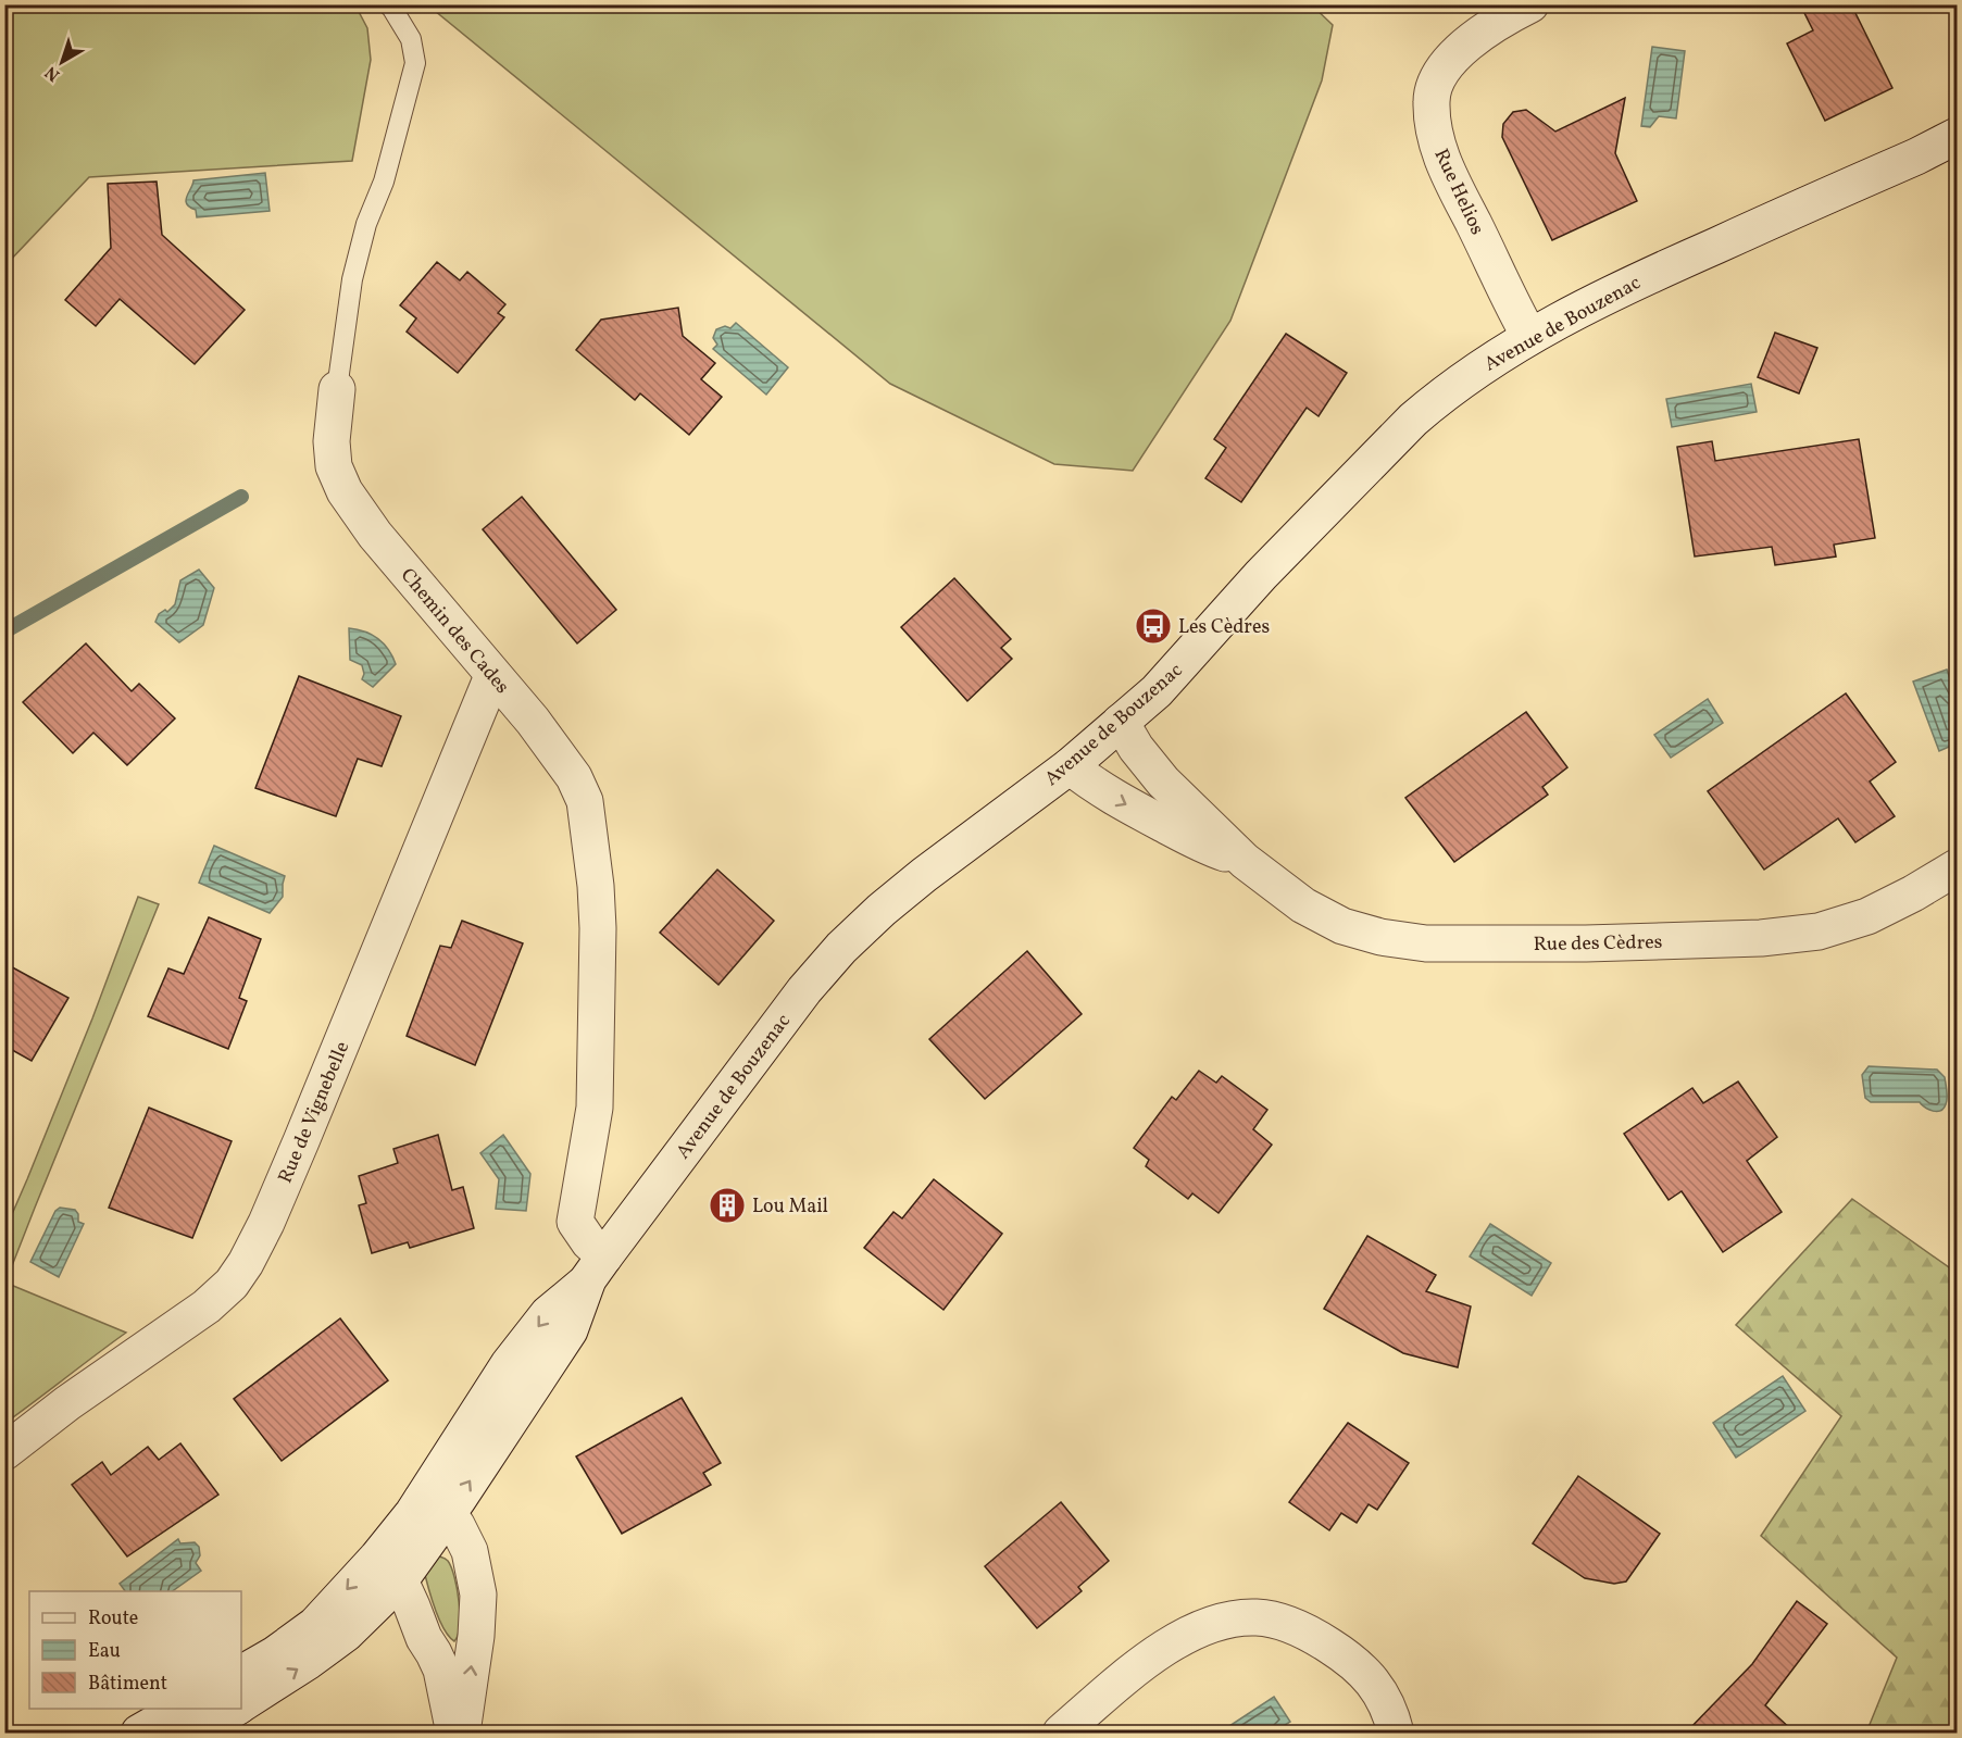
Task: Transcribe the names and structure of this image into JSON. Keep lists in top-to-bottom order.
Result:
{
  "streets": {
    "street": [
      "Rue Helios",
      "Avenue de Bouzenac",
      "Chemin des Cades",
      "Rue des Cèdres",
      "Rue de Vignebelle"
    ]
  },
  "crossings": [
    ["Rue Helios", "Avenue de Bouzenac"],
    ["Avenue de Bouzenac", "Chemin des Cades"],
    ["Avenue de Bouzenac", "Rue des Cèdres"],
    ["Chemin des Cades", "Rue de Vignebelle"]
  ],
  "places": {
    "bus stop": ["Les Cèdres"],
    "building": ["Lou Mail"]
  },
  "legend": ["Route", "Eau", "Bâtiment"],
  "north": "bottom left"
}
